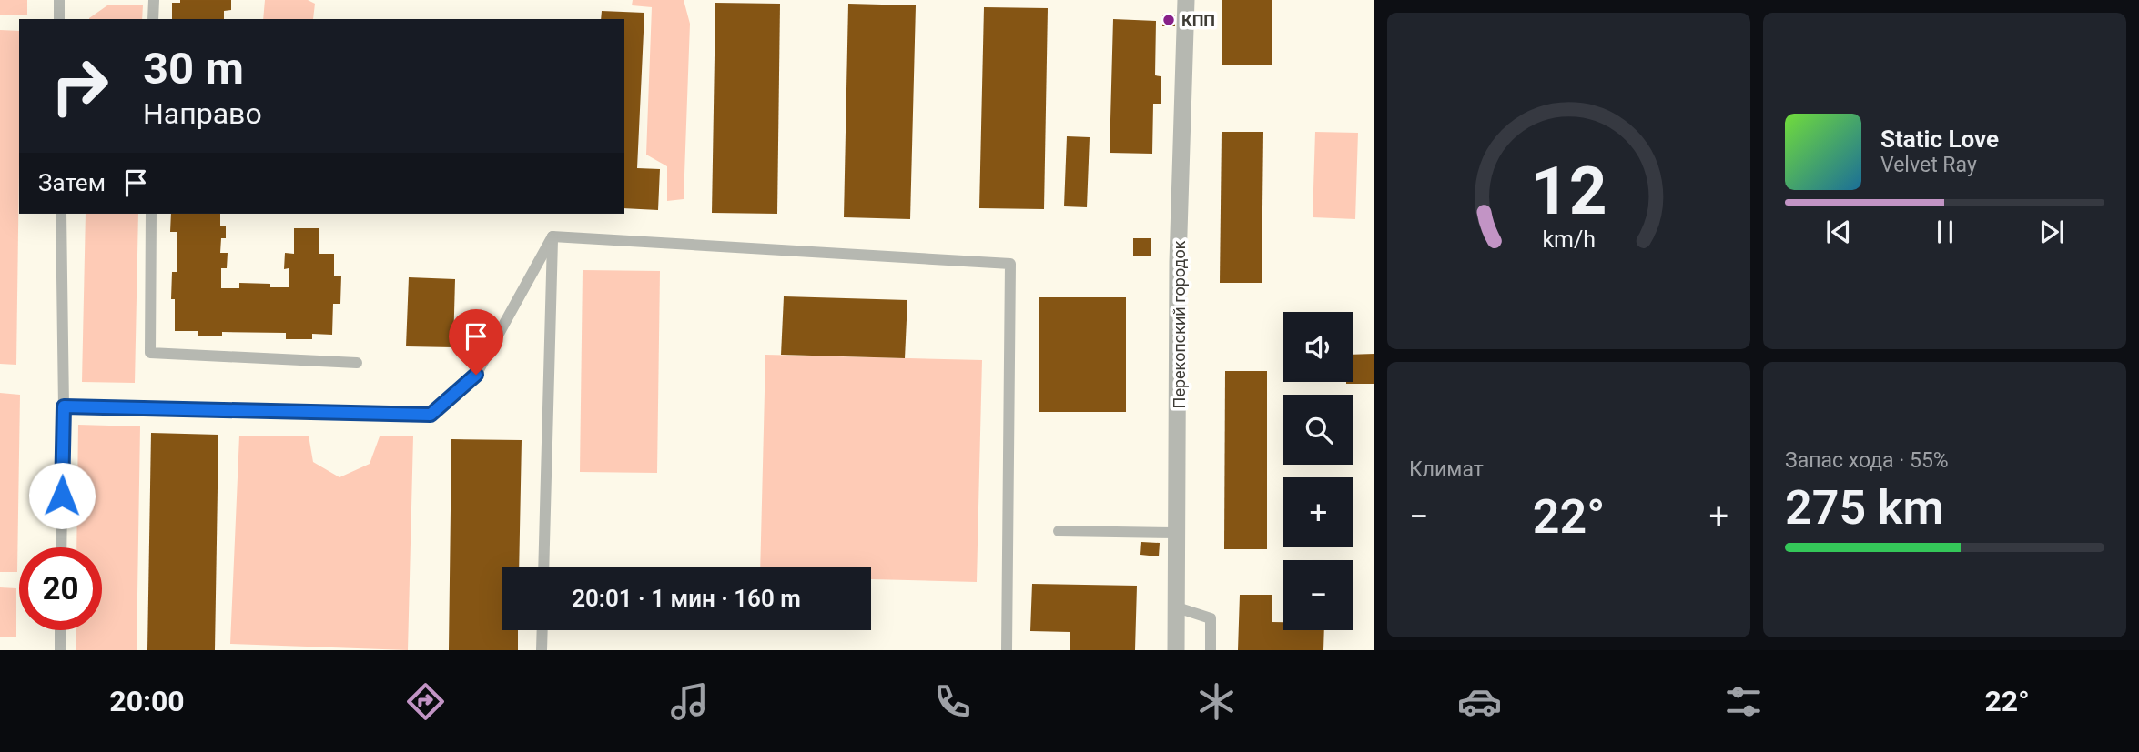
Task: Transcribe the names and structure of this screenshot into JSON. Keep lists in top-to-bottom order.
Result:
{
  "streets": {
    "street": ["Перекопский городок"]
  },
  "places": ["КПП"],
  "page": {
    "turn": ["30 m", "Направо"],
    "song": ["Static Love", "Velvet Ray"],
    "then": "Затем",
    "map_buttons": ["+", "−"],
    "tile": [
      "Климат",
      ["Запас хода · 55%", "275 km"]
    ],
    "heat": ["−", "22°", "+"],
    "limit": "20",
    "trip": "20:01 · 1 мин · 160 m",
    "tabs": ["20:00", "22°"],
    "gauge": ["12", "km/h"]
  }
}
